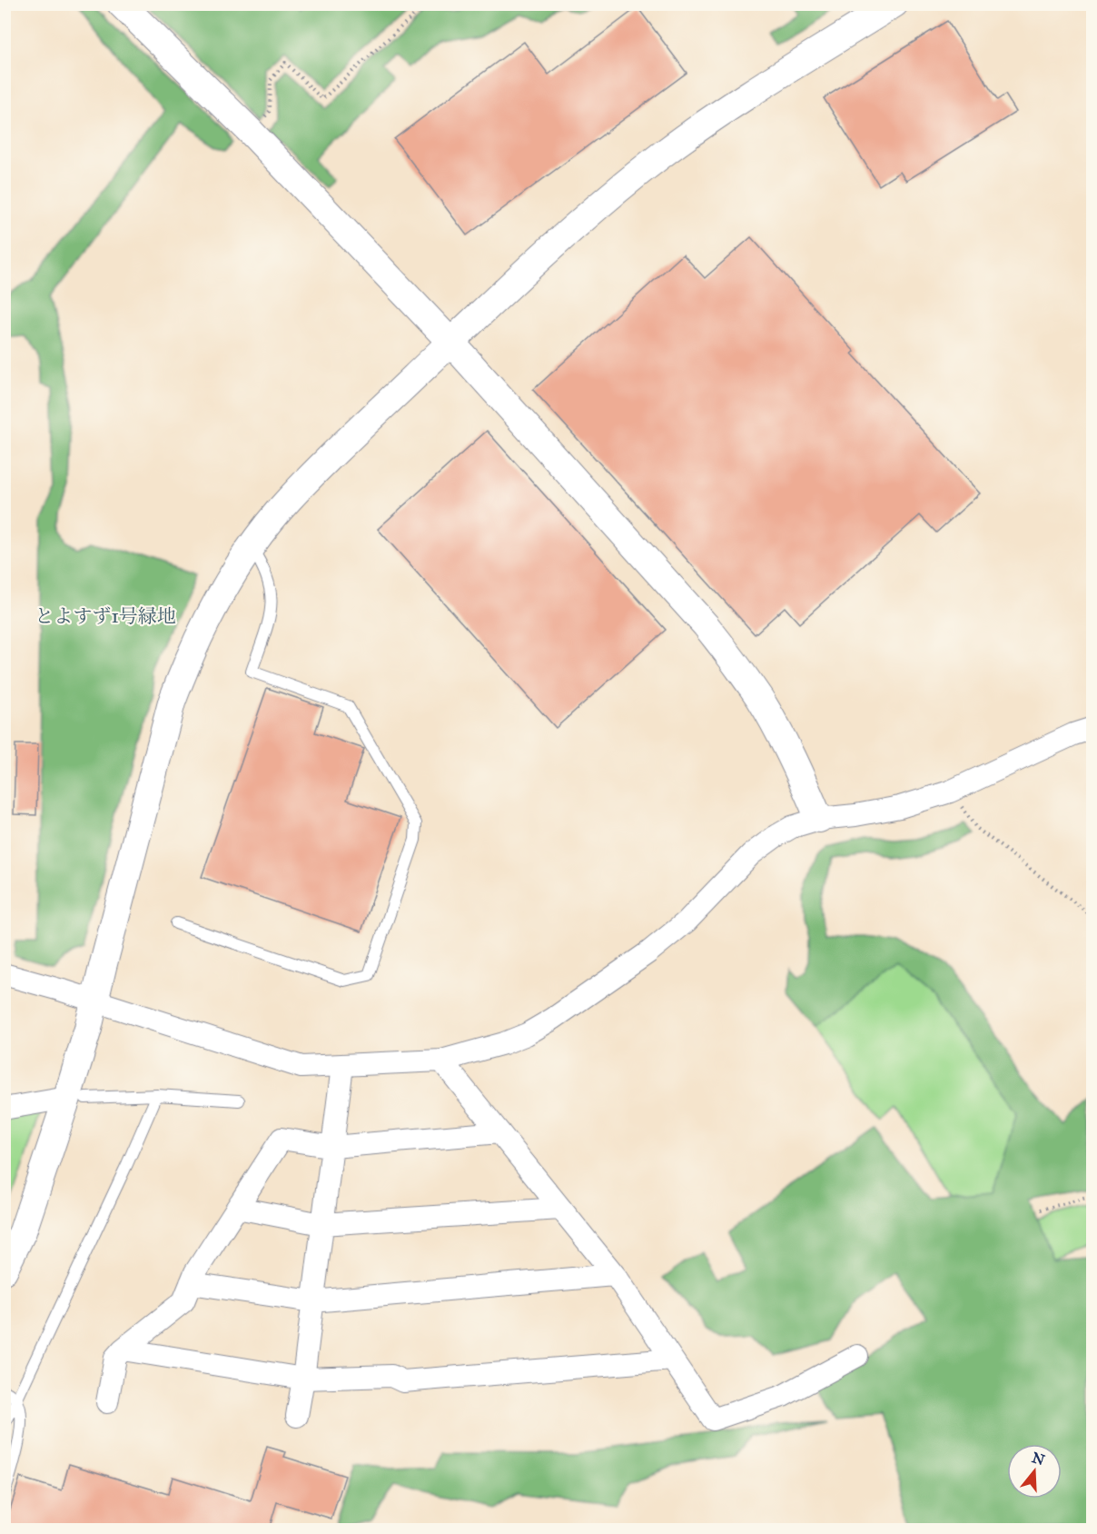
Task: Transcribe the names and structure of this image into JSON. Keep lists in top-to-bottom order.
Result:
{
  "parks": ["とよすず1号緑地"],
  "north": "top"
}
